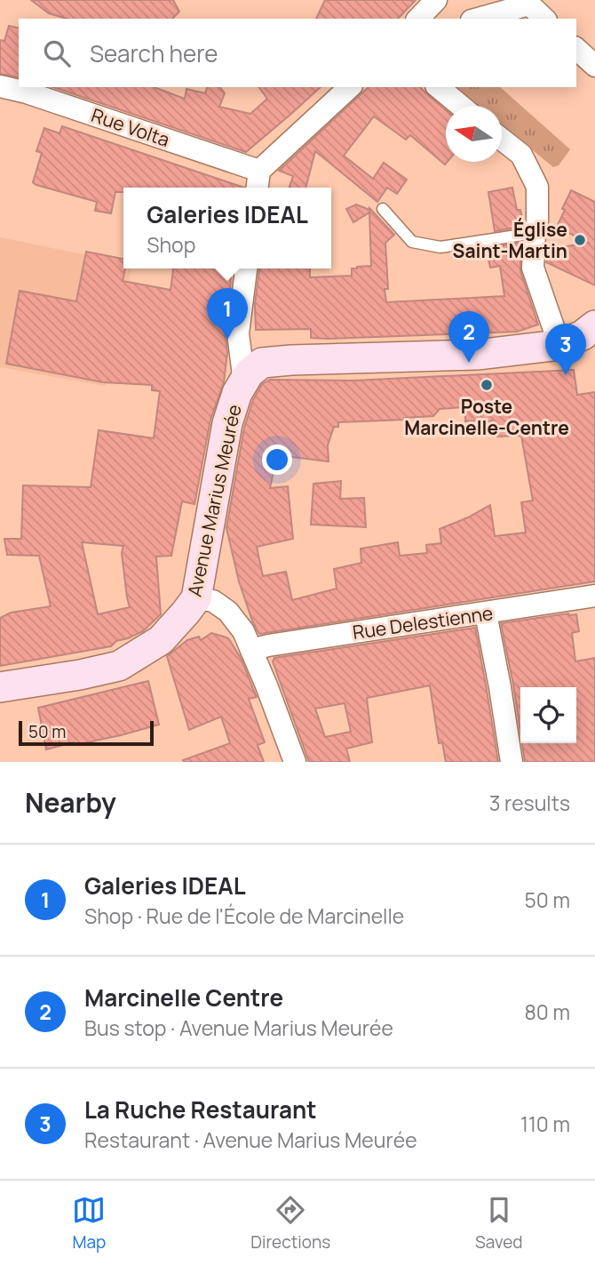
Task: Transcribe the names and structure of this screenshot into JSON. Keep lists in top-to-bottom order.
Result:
{
  "streets": {
    "main road": ["Avenue Marius Meurée"],
    "street": ["Rue Volta", "Rue Delestienne"]
  },
  "places": ["Église Saint-Martin", "Poste Marcinelle-Centre"],
  "scale_bar": "50 m",
  "north": "left",
  "page": {
    "search": "Search here",
    "popup": ["Galeries IDEAL", "Shop"],
    "pins": ["1", "2", "3"],
    "scale": "50 m",
    "heading": ["Nearby", "3 results"],
    "list": [
      {
        "mark": "1",
        "name": "Galeries IDEAL",
        "note": "Shop · Rue de l'École de Marcinelle",
        "value": "50 m"
      },
      {
        "mark": "2",
        "name": "Marcinelle Centre",
        "note": "Bus stop · Avenue Marius Meurée",
        "value": "80 m"
      },
      {
        "mark": "3",
        "name": "La Ruche Restaurant",
        "note": "Restaurant · Avenue Marius Meurée",
        "value": "110 m"
      }
    ],
    "nav": ["Map", "Directions", "Saved"]
  }
}
